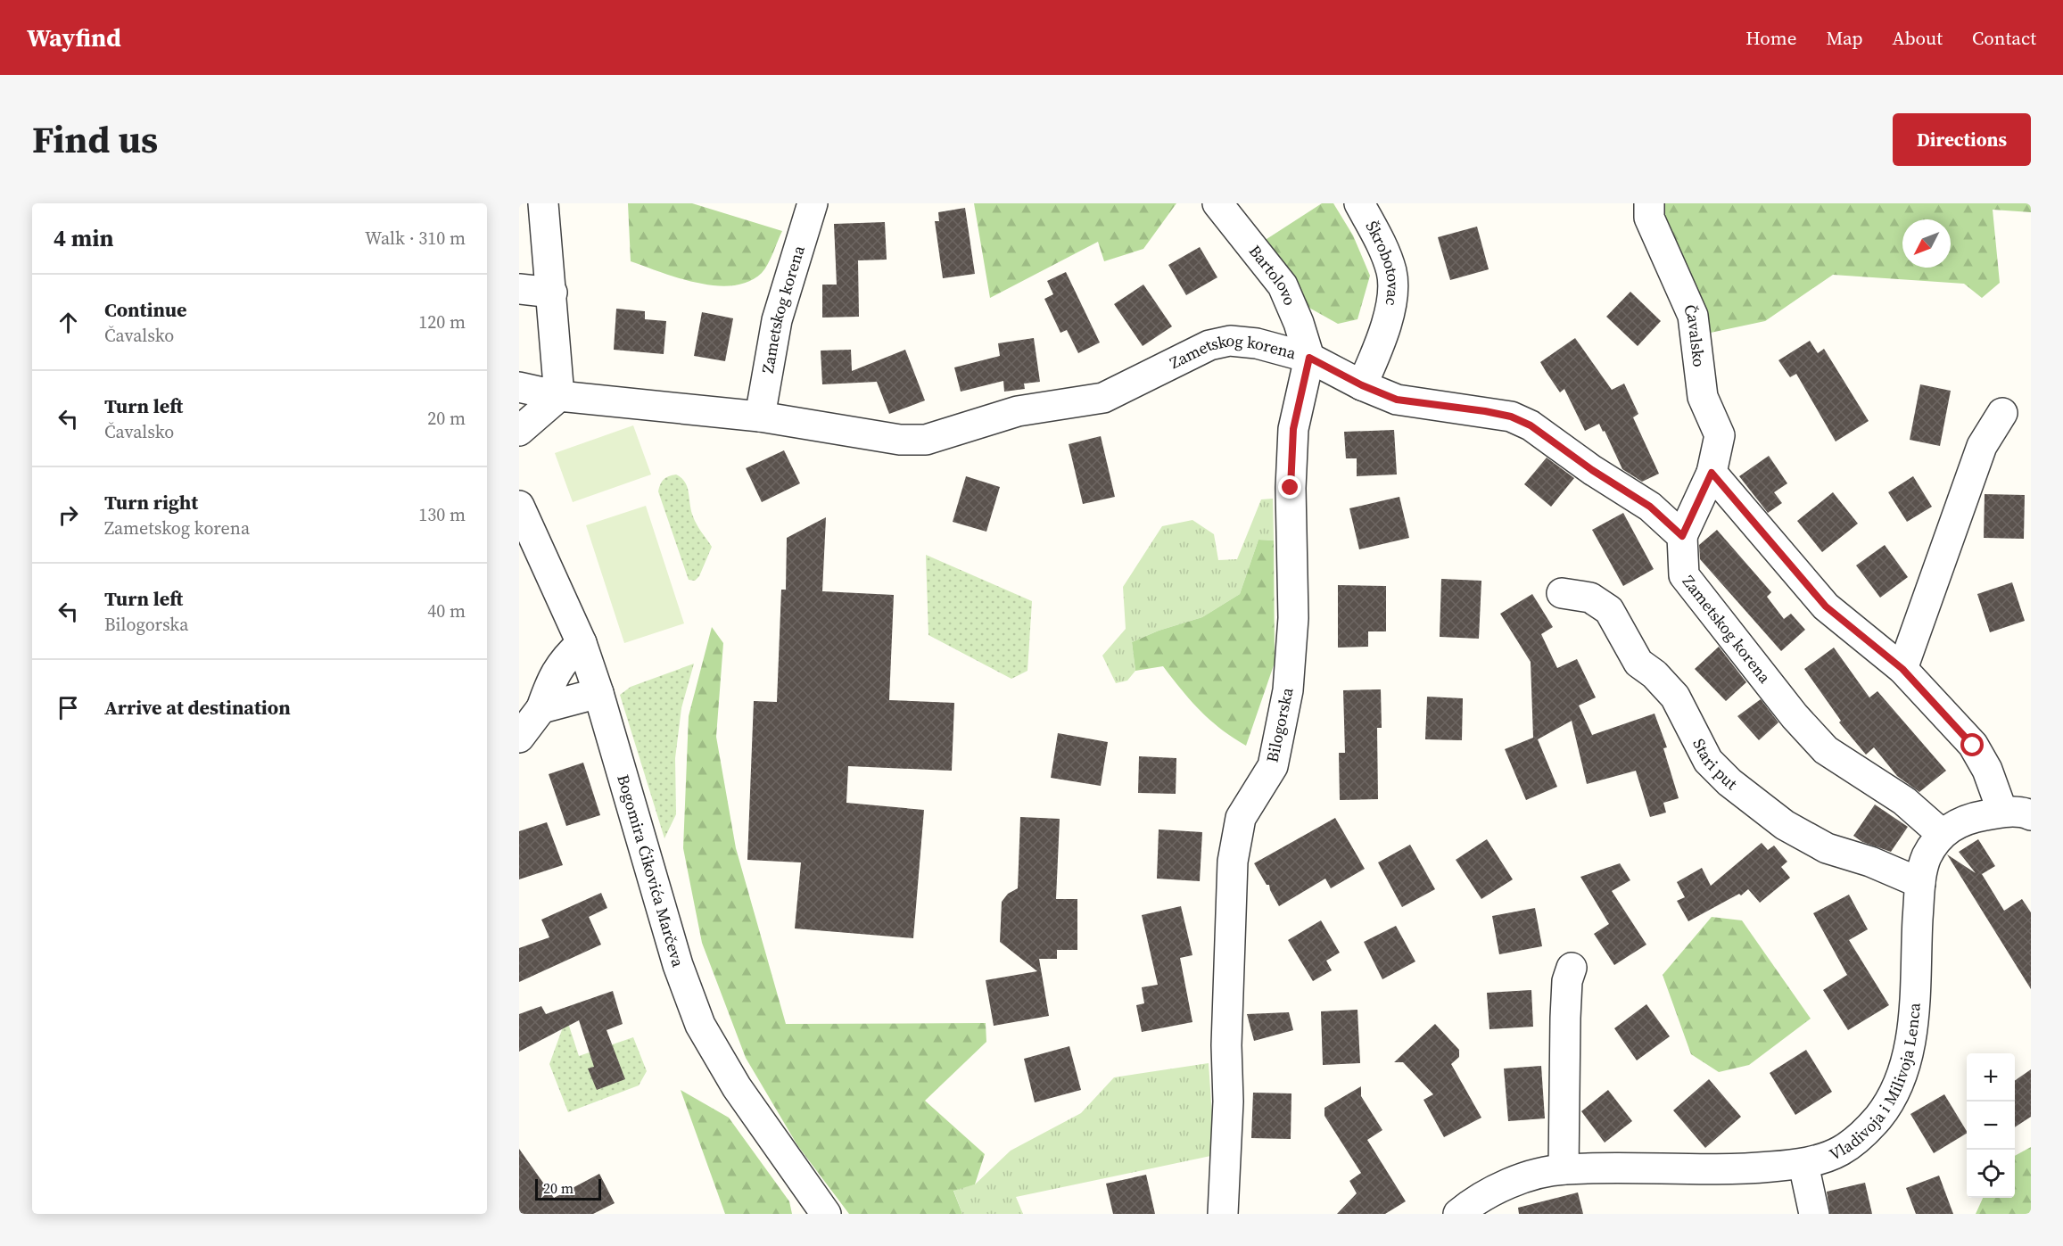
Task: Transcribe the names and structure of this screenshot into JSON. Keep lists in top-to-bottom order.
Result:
{
  "streets": {
    "street": [
      "Škrobotovac",
      "Bartolovo",
      "Zametskog korena",
      "Čavalsko",
      "Bilogorska",
      "Stari put",
      "Bogomira Ćikovića Marčeva",
      "Vladivoja i Milivoja Lenca"
    ]
  },
  "crossings": [
    ["Škrobotovac", "Zametskog korena"],
    ["Bartolovo", "Zametskog korena"],
    ["Bartolovo", "Bilogorska"],
    ["Zametskog korena", "Čavalsko"],
    ["Zametskog korena", "Bilogorska"],
    ["Zametskog korena", "Vladivoja i Milivoja Lenca"],
    ["Stari put", "Vladivoja i Milivoja Lenca"]
  ],
  "scale_bar": "20 m",
  "north": "bottom left",
  "page": {
    "header": "Wayfind",
    "nav": [
      "Home",
      "Map",
      "About",
      "Contact"
    ],
    "title": "Find us",
    "buttons": "Directions",
    "heading": ["4 min", "Walk · 310 m"],
    "list": [
      ["Continue", "Čavalsko", "120 m"],
      ["Turn left", "Čavalsko", "20 m"],
      ["Turn right", "Zametskog korena", "130 m"],
      ["Turn left", "Bilogorska", "40 m"],
      "Arrive at destination"
    ],
    "map_buttons": ["+", "−"],
    "scale": "20 m"
  }
}
